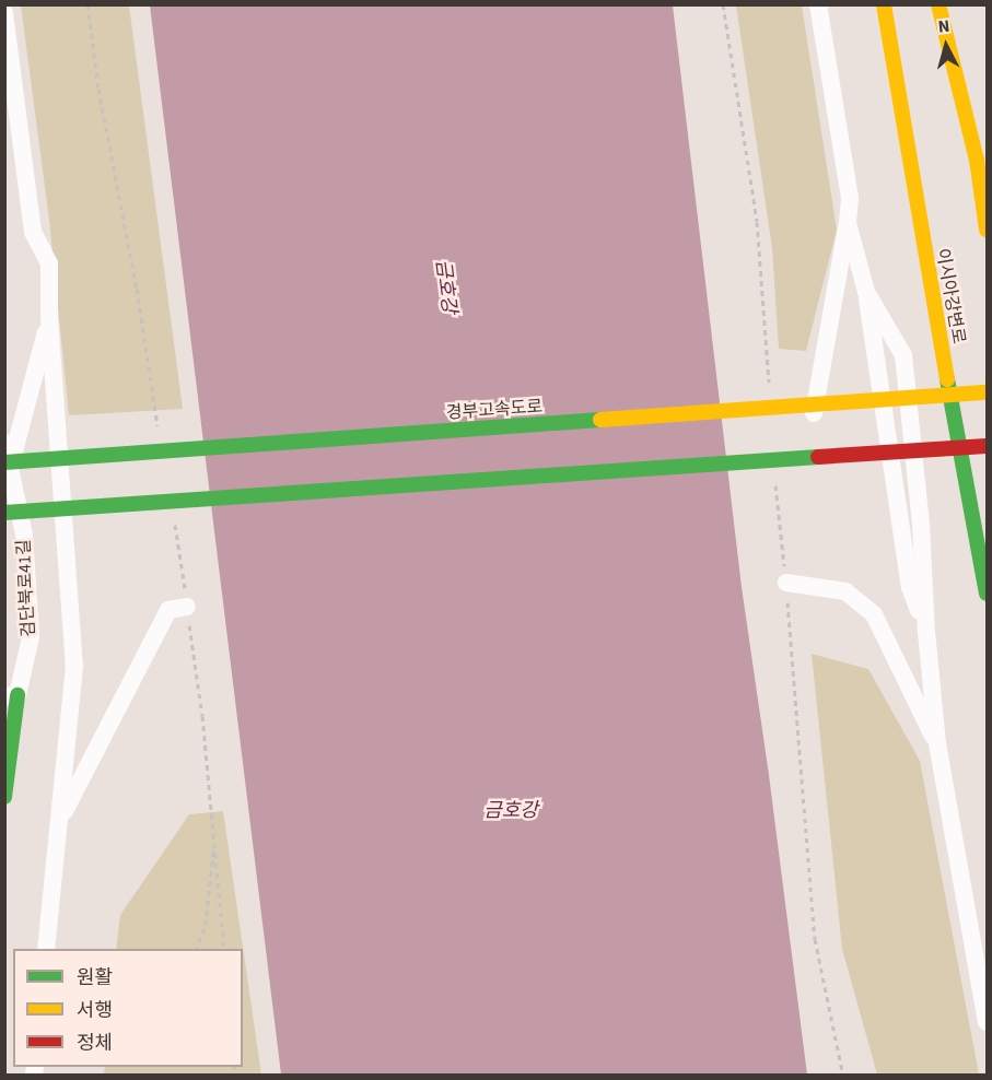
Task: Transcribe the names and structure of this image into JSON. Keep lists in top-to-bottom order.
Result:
{
  "streets": {
    "main road": ["이시아강변로", "경부고속도로"],
    "street": ["검단북로41길"]
  },
  "crossings": [
    ["경부고속도로", "검단북로41길"]
  ],
  "water": ["금호강"],
  "legend": ["원활", "서행", "정체"],
  "north": "top"
}
